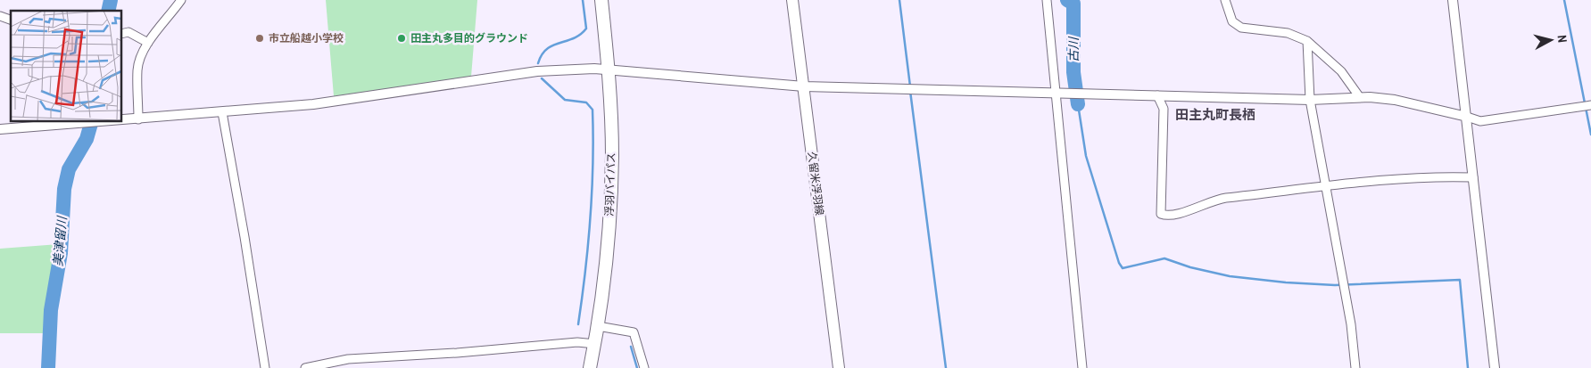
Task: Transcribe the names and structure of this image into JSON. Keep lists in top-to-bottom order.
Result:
{
  "streets": {
    "highway": ["浮羽バイパス"],
    "main road": ["久留米浮羽線"]
  },
  "districts": ["田主丸町長栖"],
  "water": ["古川", "美津留川"],
  "places": ["市立船越小学校", "田主丸多目的グラウンド"],
  "north": "right"
}
